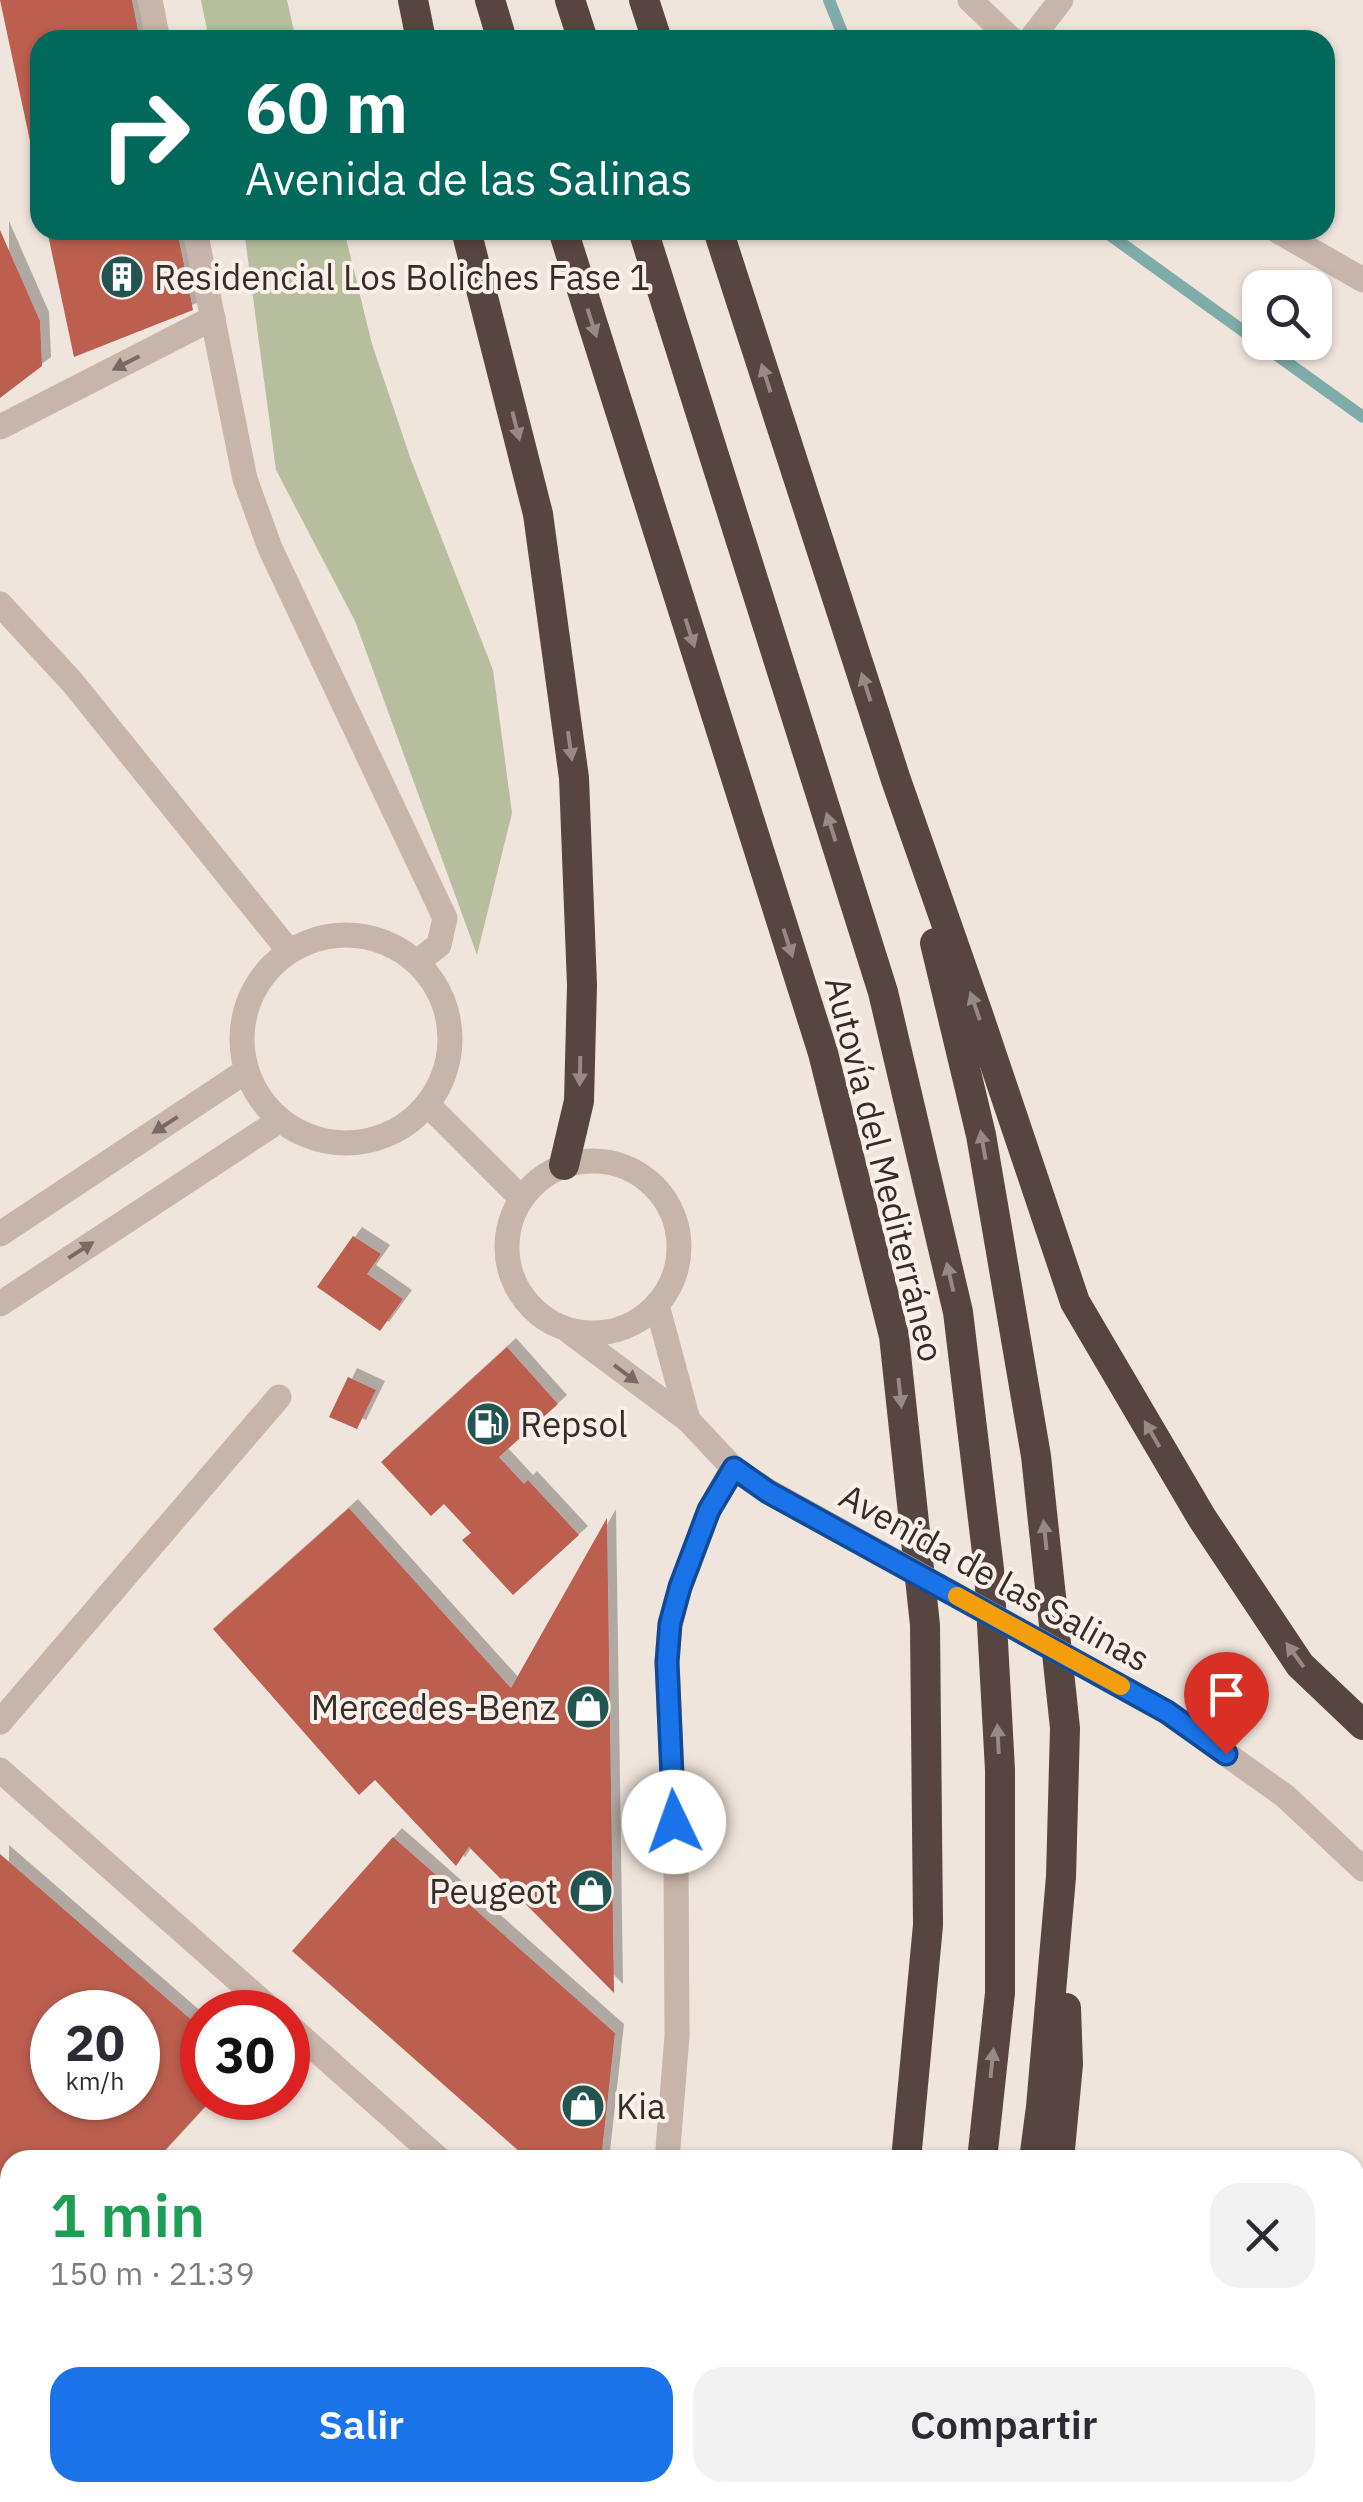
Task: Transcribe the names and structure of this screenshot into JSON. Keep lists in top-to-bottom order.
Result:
{
  "streets": {
    "highway": ["Autovía del Mediterráneo"],
    "street": ["Avenida de las Salinas"]
  },
  "places": {
    "building": ["Residencial Los Boliches Fase 1"],
    "fuel station": ["Repsol"],
    "shop": ["Mercedes-Benz", "Peugeot", "Kia"]
  },
  "page": {
    "turn": ["60 m", "Avenida de las Salinas"],
    "speed": "20 km/h",
    "limit": "30",
    "heading": ["1 min", "150 m · 21:39"],
    "buttons": ["Salir", "Compartir"]
  }
}
